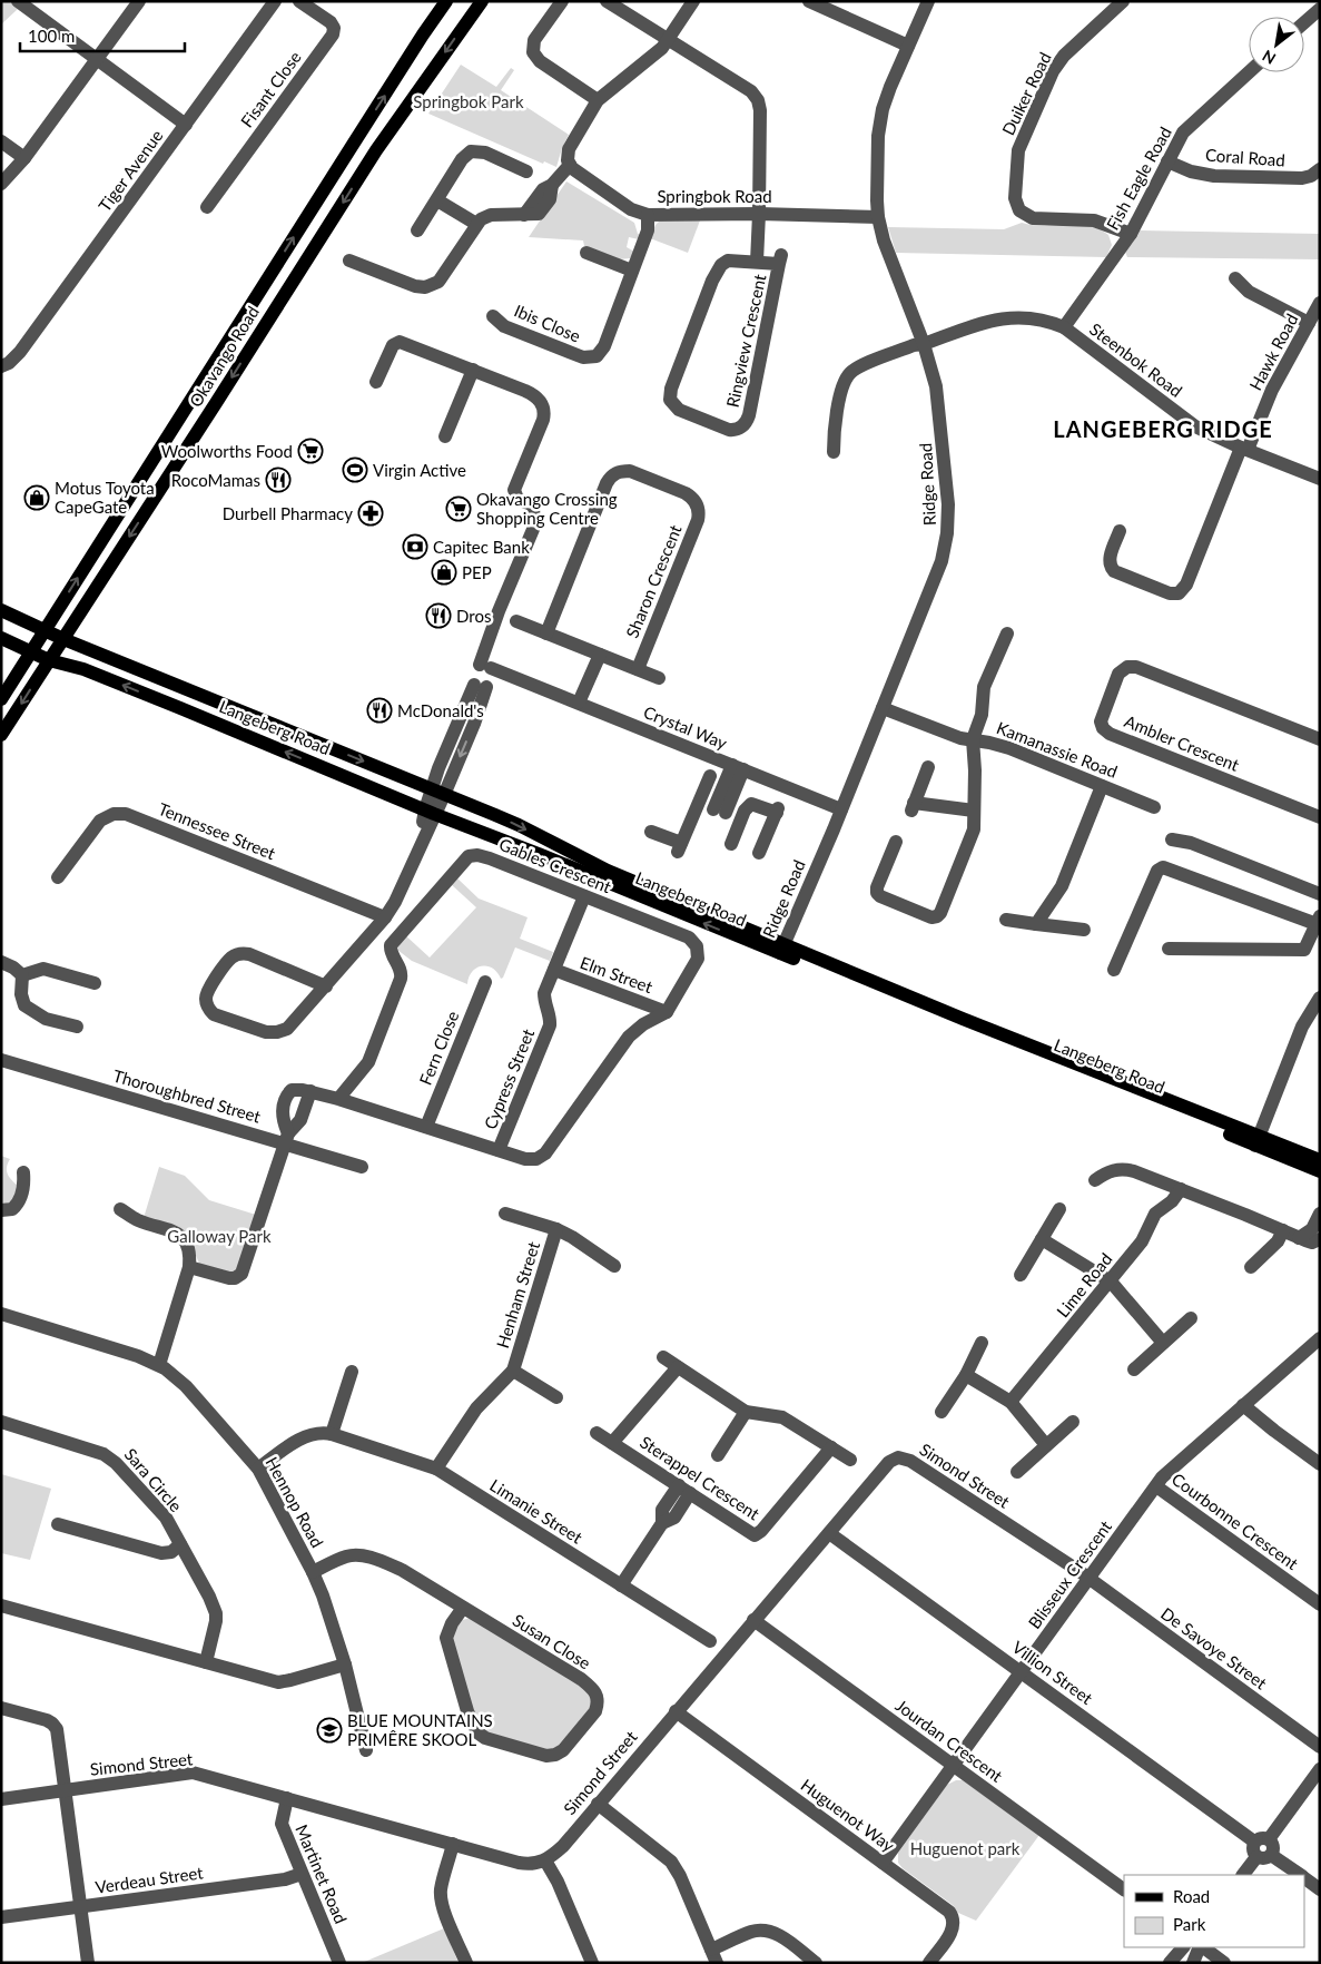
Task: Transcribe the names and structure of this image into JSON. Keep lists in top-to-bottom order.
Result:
{
  "streets": {
    "main road": ["Okavango Road", "Langeberg Road"],
    "street": [
      "Fisant Close",
      "Duiker Road",
      "Coral Road",
      "Tiger Avenue",
      "Fish Eagle Road",
      "Springbok Road",
      "Ibis Close",
      "Ringview Crescent",
      "Hawk Road",
      "Steenbok Road",
      "Ridge Road",
      "Sharon Crescent",
      "Crystal Way",
      "Ambler Crescent",
      "Kamanassie Road",
      "Tennessee Street",
      "Gables Crescent",
      "Elm Street",
      "Fern Close",
      "Cypress Street",
      "Thoroughbred Street",
      "Lime Road",
      "Henham Street",
      "Simond Street",
      "Sterappel Crescent",
      "Sara Circle",
      "Hennop Road",
      "Limanie Street",
      "Courbonne Crescent",
      "Blisseux Crescent",
      "Susan Close",
      "De Savoye Street",
      "Villion Street",
      "Jourdan Crescent",
      "Huguenot Way",
      "Martinet Road",
      "Verdeau Street"
    ]
  },
  "crossings": [
    ["Duiker Road", "Fish Eagle Road"],
    ["Coral Road", "Fish Eagle Road"],
    ["Fish Eagle Road", "Steenbok Road"],
    ["Springbok Road", "Ibis Close"],
    ["Springbok Road", "Ringview Crescent"],
    ["Springbok Road", "Ridge Road"],
    ["Ibis Close", "Ringview Crescent"],
    ["Hawk Road", "Steenbok Road"],
    ["Okavango Road", "Langeberg Road"],
    ["Steenbok Road", "Ridge Road"],
    ["Ridge Road", "Langeberg Road"],
    ["Ridge Road", "Crystal Way"],
    ["Ridge Road", "Kamanassie Road"],
    ["Gables Crescent", "Elm Street"],
    ["Gables Crescent", "Fern Close"],
    ["Gables Crescent", "Cypress Street"],
    ["Elm Street", "Cypress Street"],
    ["Henham Street", "Limanie Street"],
    ["Simond Street", "Blisseux Crescent"],
    ["Simond Street", "De Savoye Street"],
    ["Simond Street", "Villion Street"],
    ["Simond Street", "Jourdan Crescent"],
    ["Simond Street", "Huguenot Way"],
    ["Simond Street", "Martinet Road"],
    ["Hennop Road", "Limanie Street"],
    ["Hennop Road", "Susan Close"],
    ["Courbonne Crescent", "Blisseux Crescent"],
    ["Blisseux Crescent", "De Savoye Street"],
    ["Blisseux Crescent", "Villion Street"],
    ["Blisseux Crescent", "Jourdan Crescent"],
    ["Blisseux Crescent", "Huguenot Way"],
    ["Martinet Road", "Verdeau Street"]
  ],
  "districts": ["LANGEBERG RIDGE"],
  "parks": ["Springbok Park", "Galloway Park", "Huguenot park"],
  "places": {
    "supermarket": ["Woolworths Food", "Okavango Crossing Shopping Centre"],
    "sports": ["Virgin Active"],
    "restaurant": ["RocoMamas", "Dros", "McDonald's"],
    "shop": ["Motus Toyota CapeGate", "PEP"],
    "pharmacy": ["Durbell Pharmacy"],
    "bank": ["Capitec Bank"],
    "school or university": ["BLUE MOUNTAINS PRIMÊRE SKOOL"]
  },
  "legend": ["Road", "Park"],
  "scale_bar": "100 m",
  "north": "bottom left"
}
